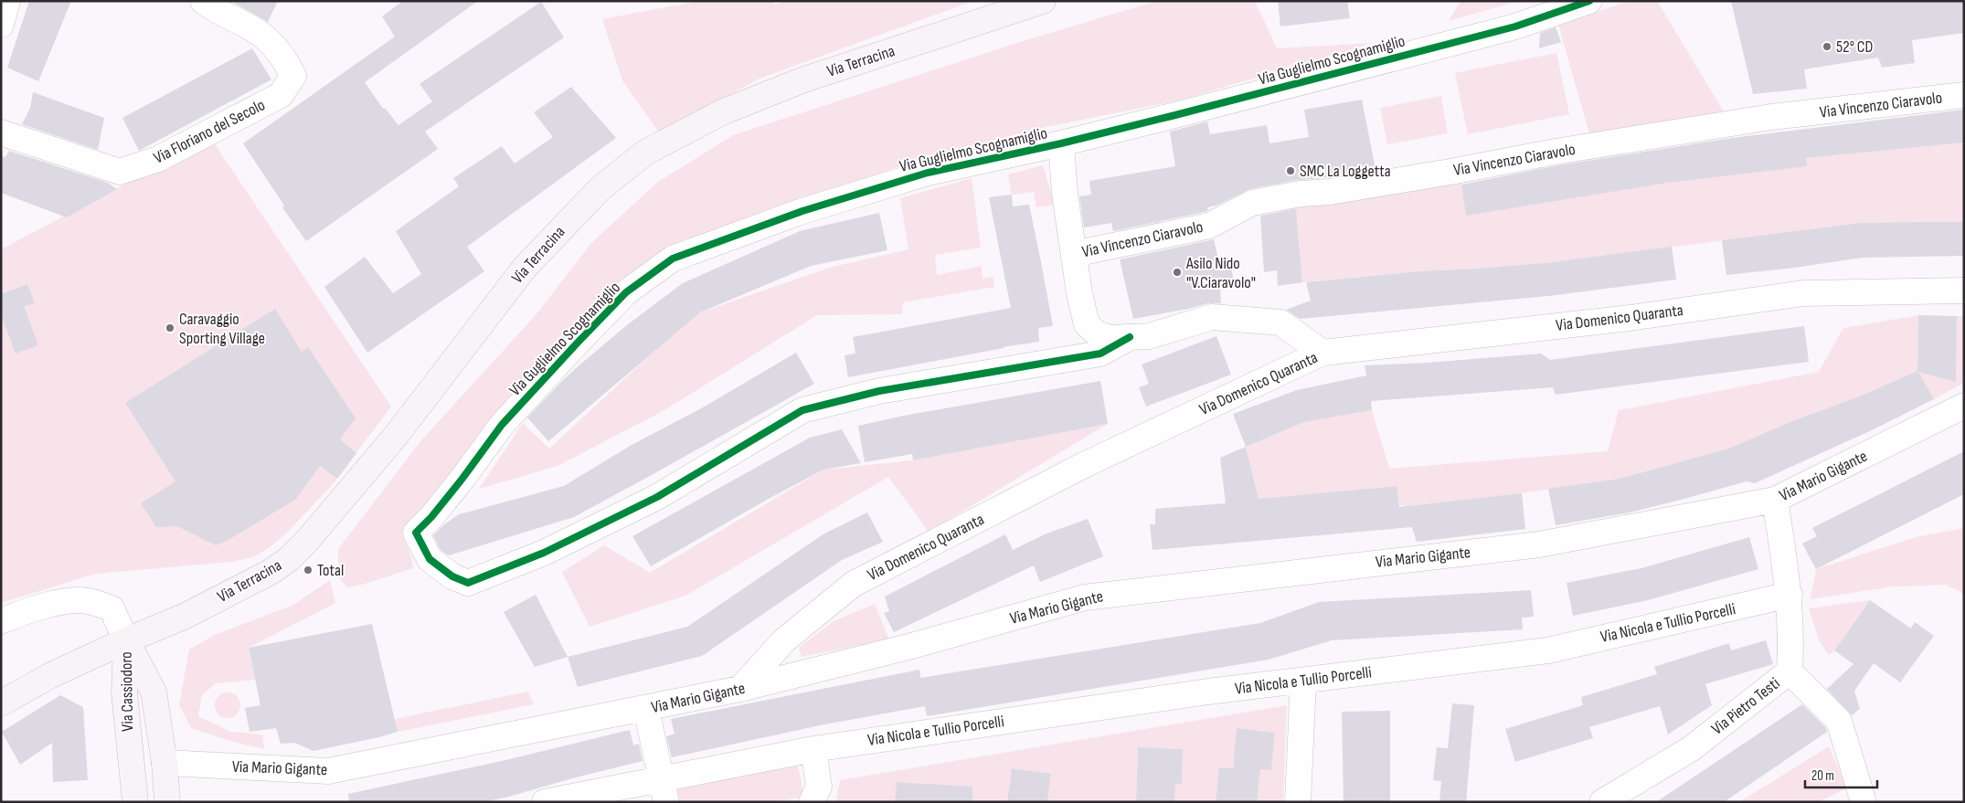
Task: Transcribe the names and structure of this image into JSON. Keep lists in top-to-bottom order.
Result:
{
  "streets": {
    "main road": ["Via Terracina", "Via Cassiodoro"],
    "street": [
      "Via Guglielmo Scognamiglio",
      "Via Vincenzo Ciaravolo",
      "Via Floriano del Secolo",
      "Via Domenico Quaranta",
      "Via Mario Gigante",
      "Via Nicola e Tullio Porcelli",
      "Via Pietro Testi"
    ]
  },
  "crossings": [
    ["Via Terracina", "Via Cassiodoro"],
    ["Via Domenico Quaranta", "Via Mario Gigante"],
    ["Via Mario Gigante", "Via Cassiodoro"],
    ["Via Mario Gigante", "Via Pietro Testi"],
    ["Via Nicola e Tullio Porcelli", "Via Pietro Testi"]
  ],
  "places": [
    "52° CD",
    "SMC La Loggetta",
    "Asilo Nido \"V.Ciaravolo\"",
    "Caravaggio Sporting Village",
    "Total"
  ],
  "scale_bar": "20 m"
}
